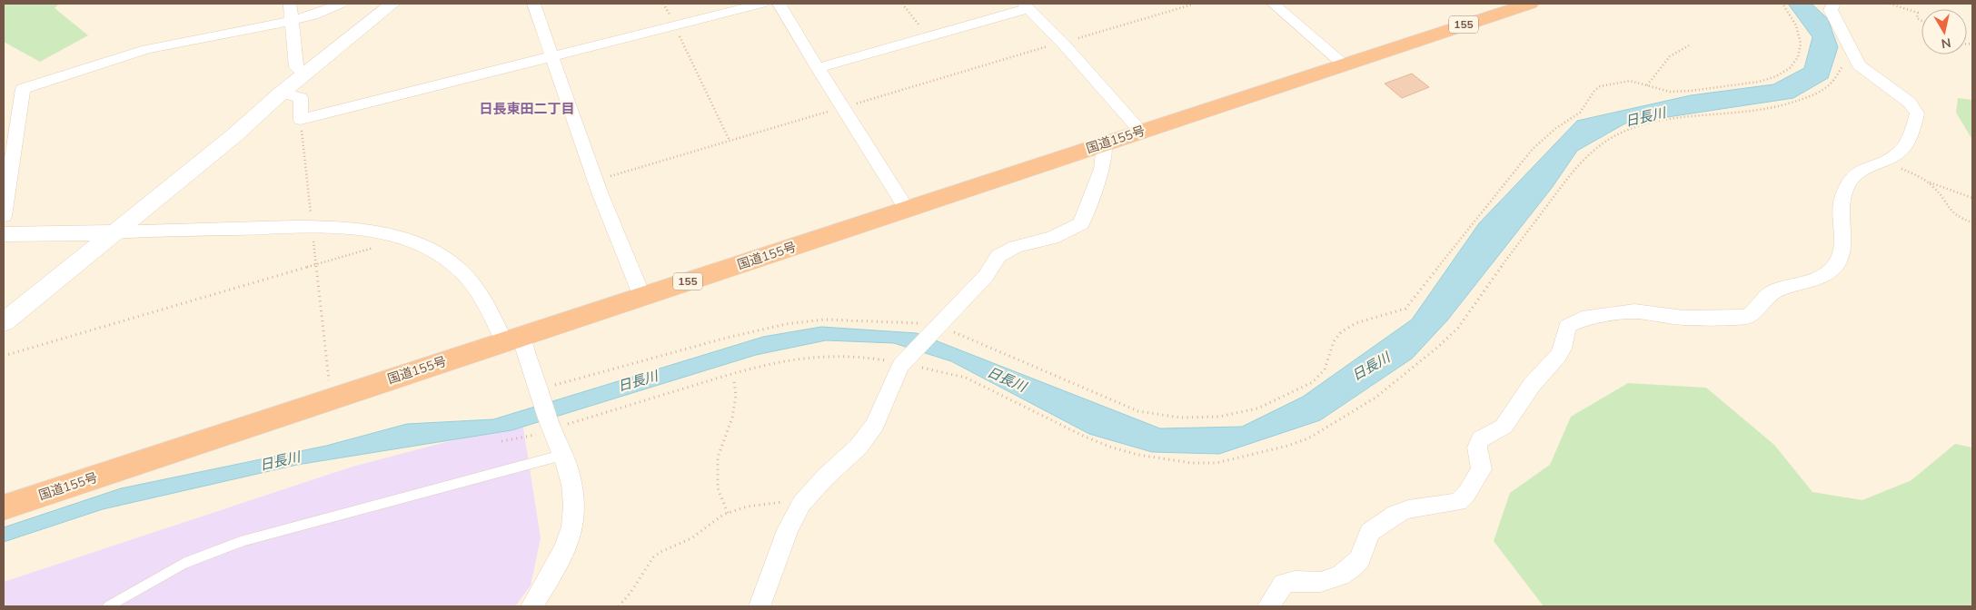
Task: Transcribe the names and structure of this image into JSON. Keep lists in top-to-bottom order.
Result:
{
  "streets": {
    "highway": ["155", "国道155号"]
  },
  "districts": ["日長東田二丁目"],
  "water": ["日長川"],
  "north": "bottom"
}
